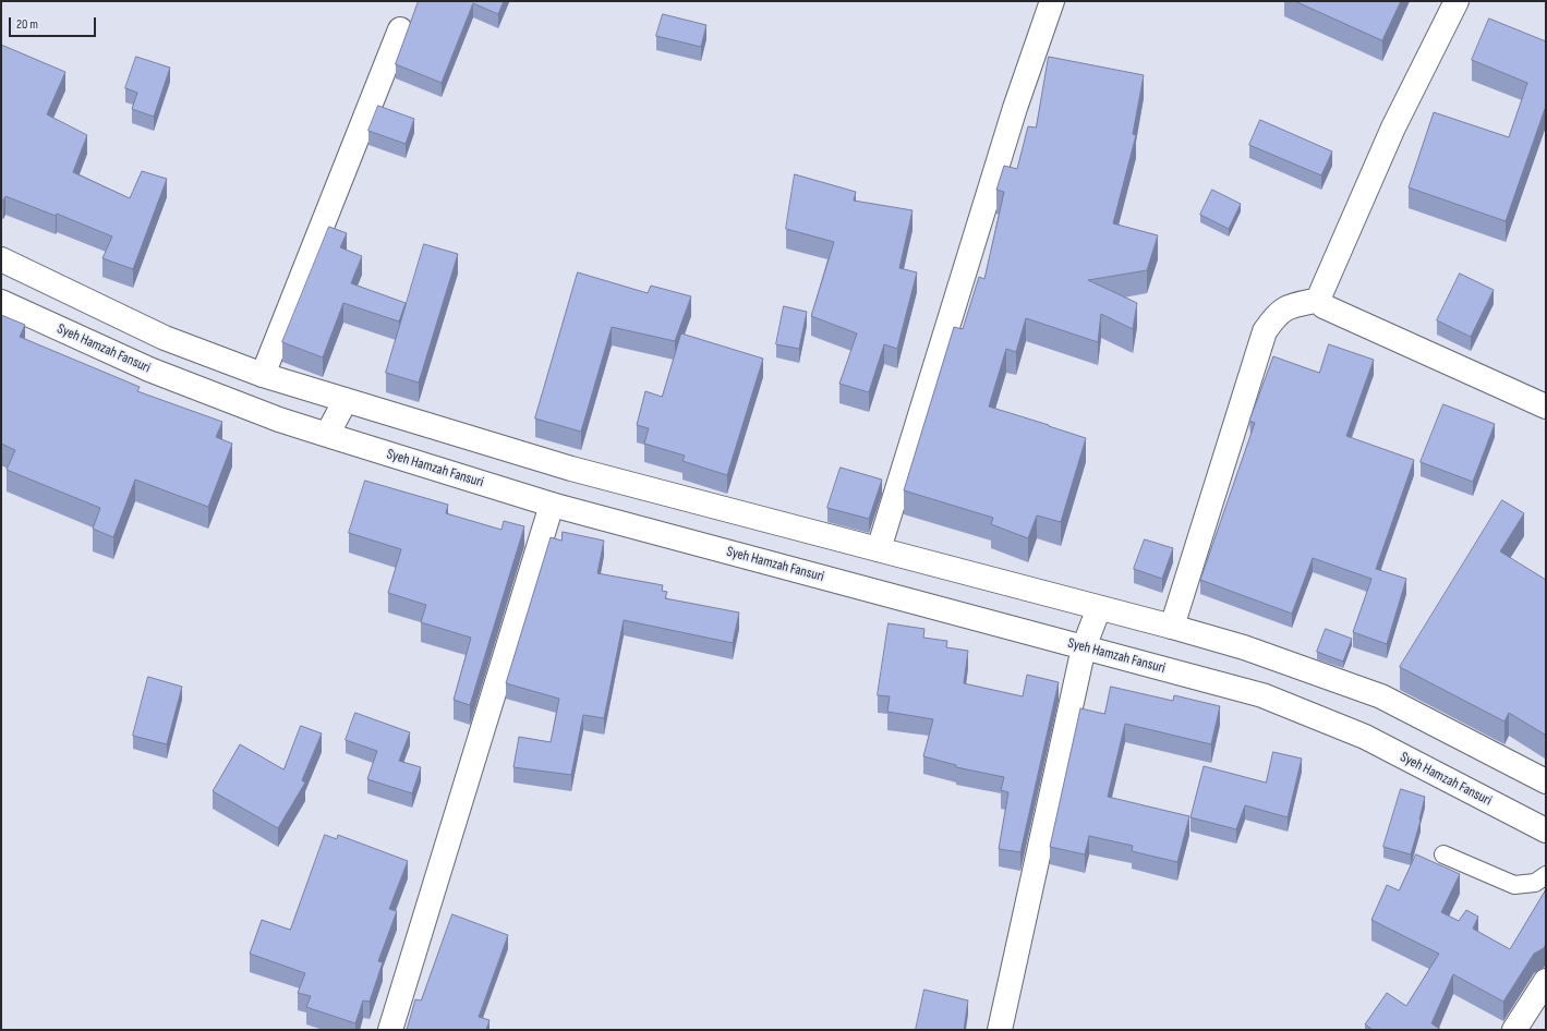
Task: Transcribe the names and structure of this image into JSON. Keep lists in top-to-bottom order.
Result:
{
  "streets": {
    "main road": ["Syeh Hamzah Fansuri"]
  },
  "scale_bar": "20 m"
}
